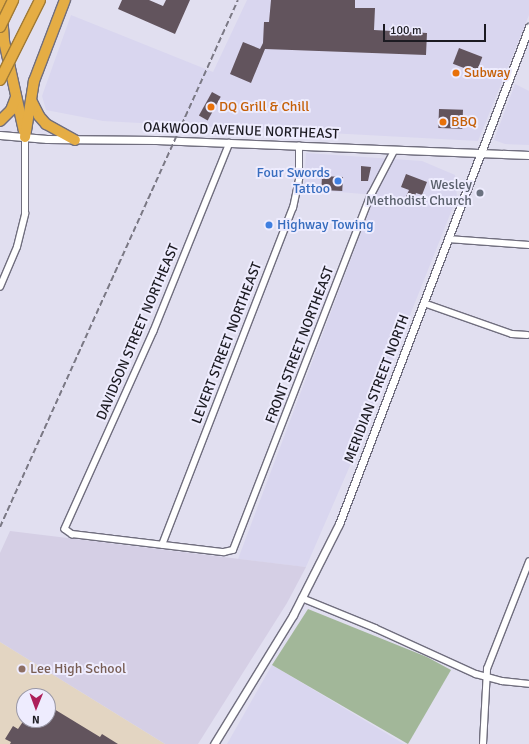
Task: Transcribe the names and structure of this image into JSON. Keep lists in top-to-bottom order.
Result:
{
  "streets": {
    "street": [
      "OAKWOOD AVENUE NORTHEAST",
      "DAVIDSON STREET NORTHEAST",
      "LEVERT STREET NORTHEAST",
      "FRONT STREET NORTHEAST",
      "MERIDIAN STREET NORTH"
    ]
  },
  "crossings": [
    ["OAKWOOD AVENUE NORTHEAST", "DAVIDSON STREET NORTHEAST"],
    ["OAKWOOD AVENUE NORTHEAST", "LEVERT STREET NORTHEAST"],
    ["OAKWOOD AVENUE NORTHEAST", "FRONT STREET NORTHEAST"],
    ["OAKWOOD AVENUE NORTHEAST", "MERIDIAN STREET NORTH"],
    ["DAVIDSON STREET NORTHEAST", "LEVERT STREET NORTHEAST"],
    ["DAVIDSON STREET NORTHEAST", "FRONT STREET NORTHEAST"],
    ["LEVERT STREET NORTHEAST", "FRONT STREET NORTHEAST"]
  ],
  "places": [
    "Subway",
    "DQ Grill & Chill",
    "BBQ",
    "Four Swords Tattoo",
    "Wesley Methodist Church",
    "Highway Towing",
    "Lee High School"
  ],
  "scale_bar": "100 m",
  "north": "bottom"
}
